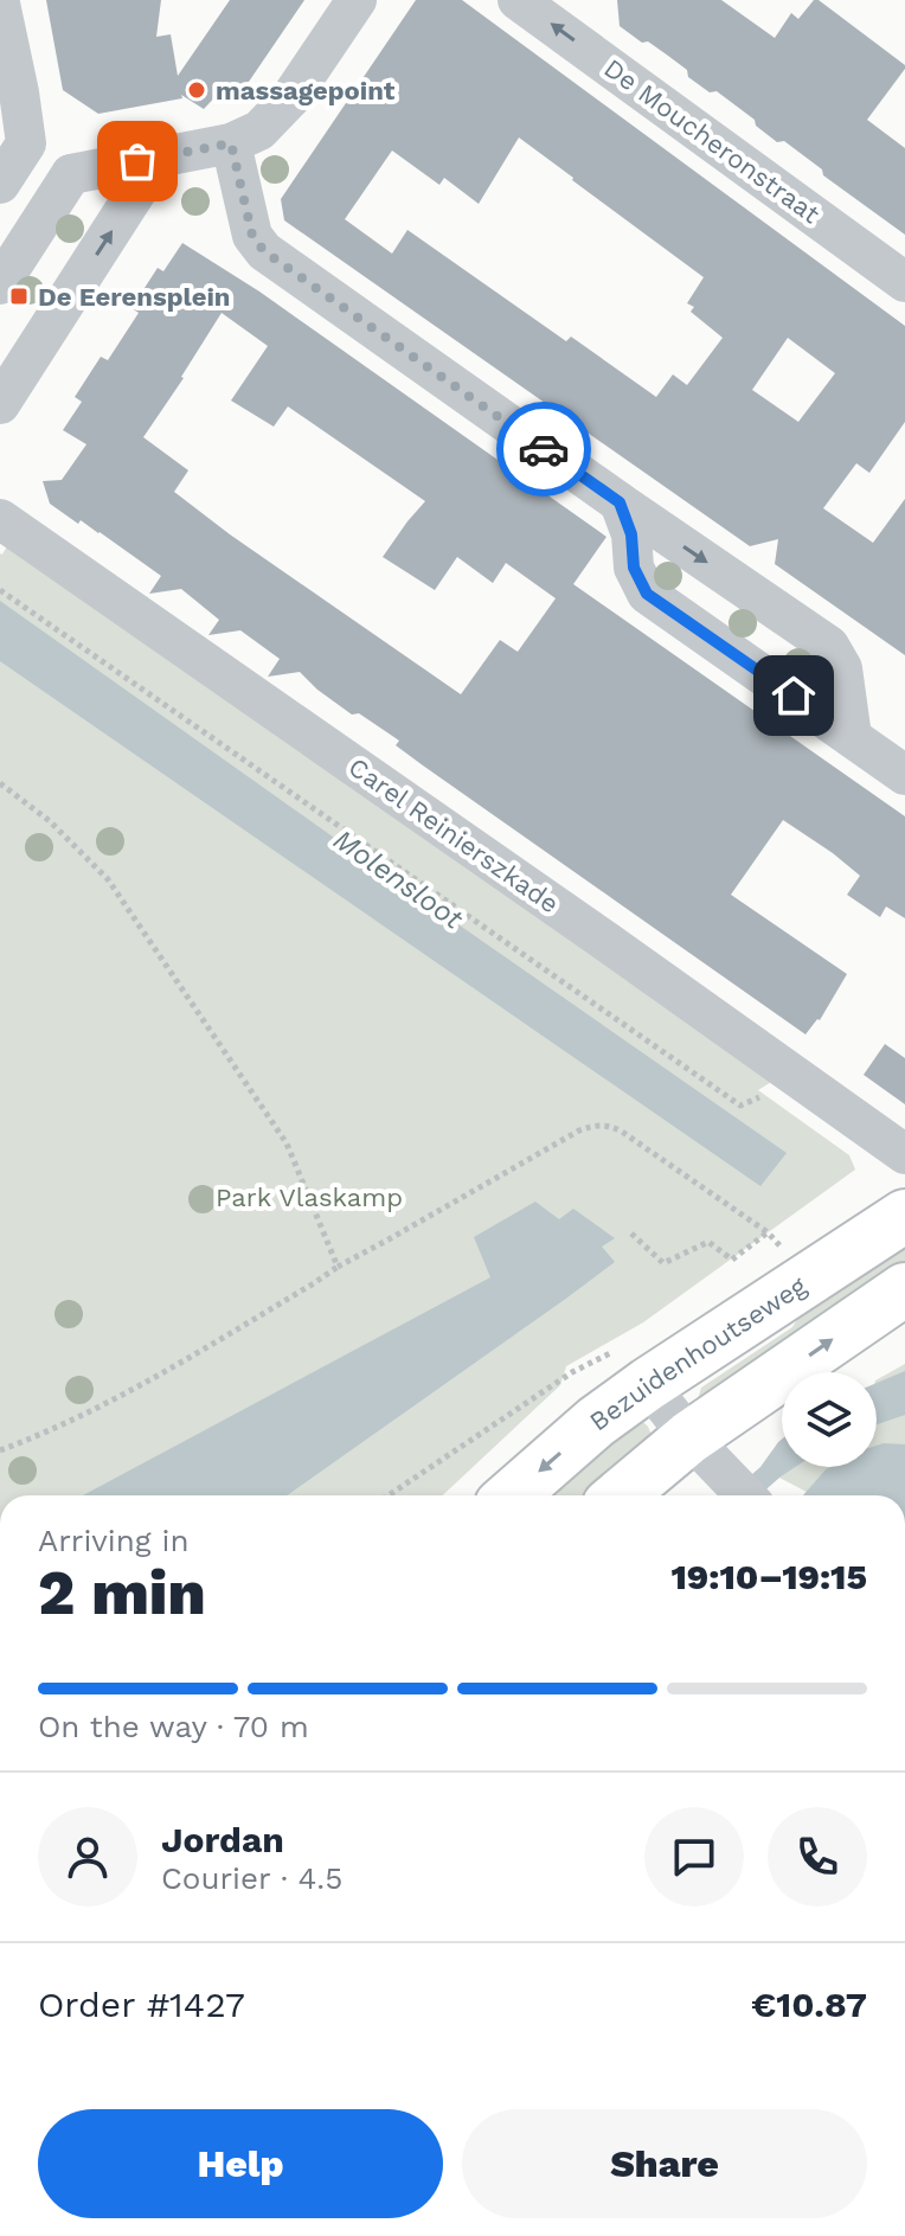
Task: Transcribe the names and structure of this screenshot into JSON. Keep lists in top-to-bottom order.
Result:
{
  "streets": {
    "main road": ["Bezuidenhoutseweg"],
    "street": ["De Moucheronstraat", "Carel Reinierszkade"]
  },
  "water": ["Molensloot"],
  "parks": ["Park Vlaskamp"],
  "places": {
    "other": ["massagepoint"],
    "transit": ["De Eerensplein"]
  },
  "page": {
    "heading": ["2 min", "Arriving in", "19:10–19:15"],
    "panel": [
      "Jordan",
      "Courier · 4.5",
      "Order #1427",
      "€10.87"
    ],
    "bar": "On the way · 70 m",
    "buttons": ["Help", "Share"]
  }
}
